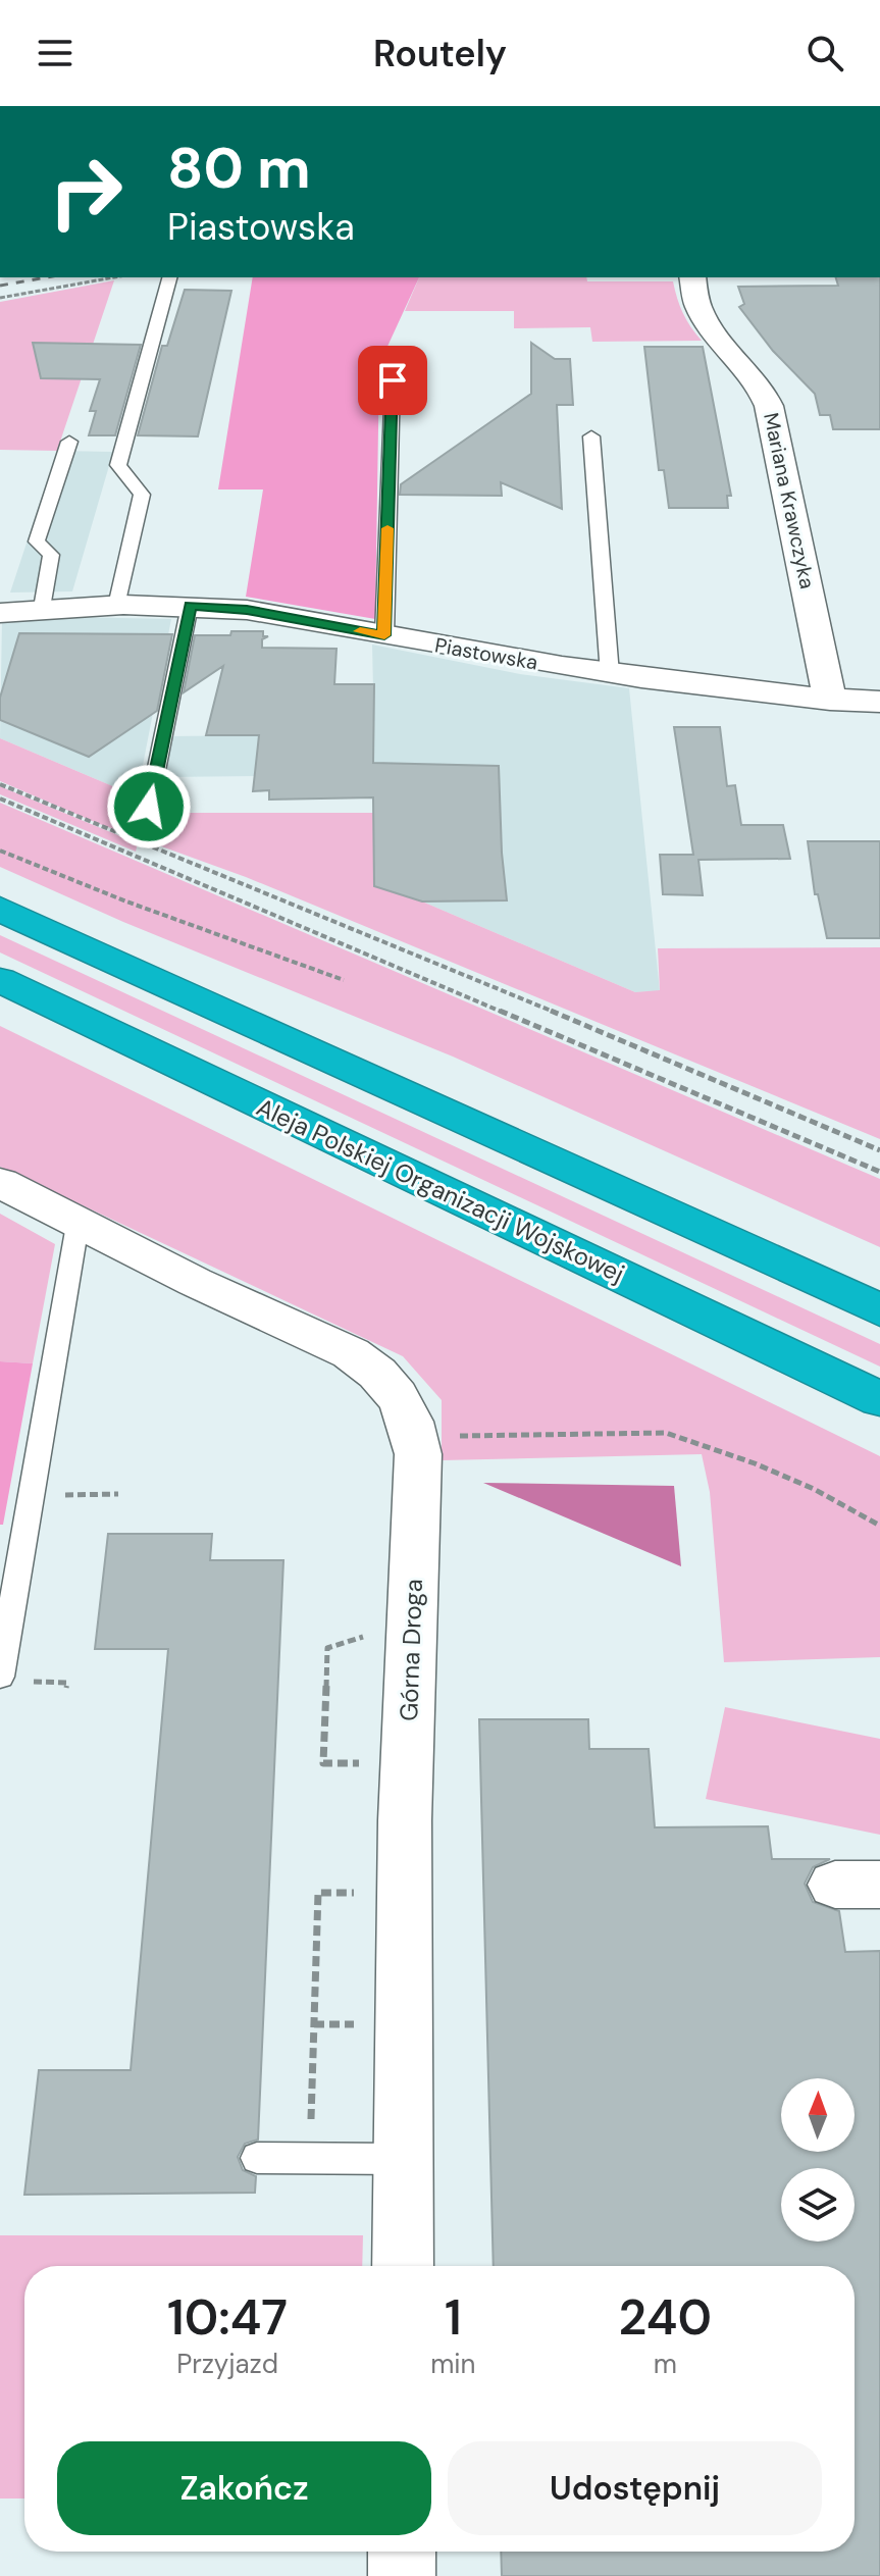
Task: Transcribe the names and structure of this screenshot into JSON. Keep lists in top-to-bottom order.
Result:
{
  "streets": {
    "highway": ["Aleja Polskiej Organizacji Wojskowej"],
    "street": ["Mariana Krawczyka", "Piastowska", "Górna Droga"]
  },
  "crossings": [
    ["Mariana Krawczyka", "Piastowska"]
  ],
  "north": "top",
  "page": {
    "header": "Routely",
    "turn": ["80 m", "Piastowska"],
    "eta": [
      "10:47",
      "Przyjazd",
      "1",
      "min",
      "240",
      "m"
    ],
    "buttons": ["Zakończ", "Udostępnij"]
  }
}
